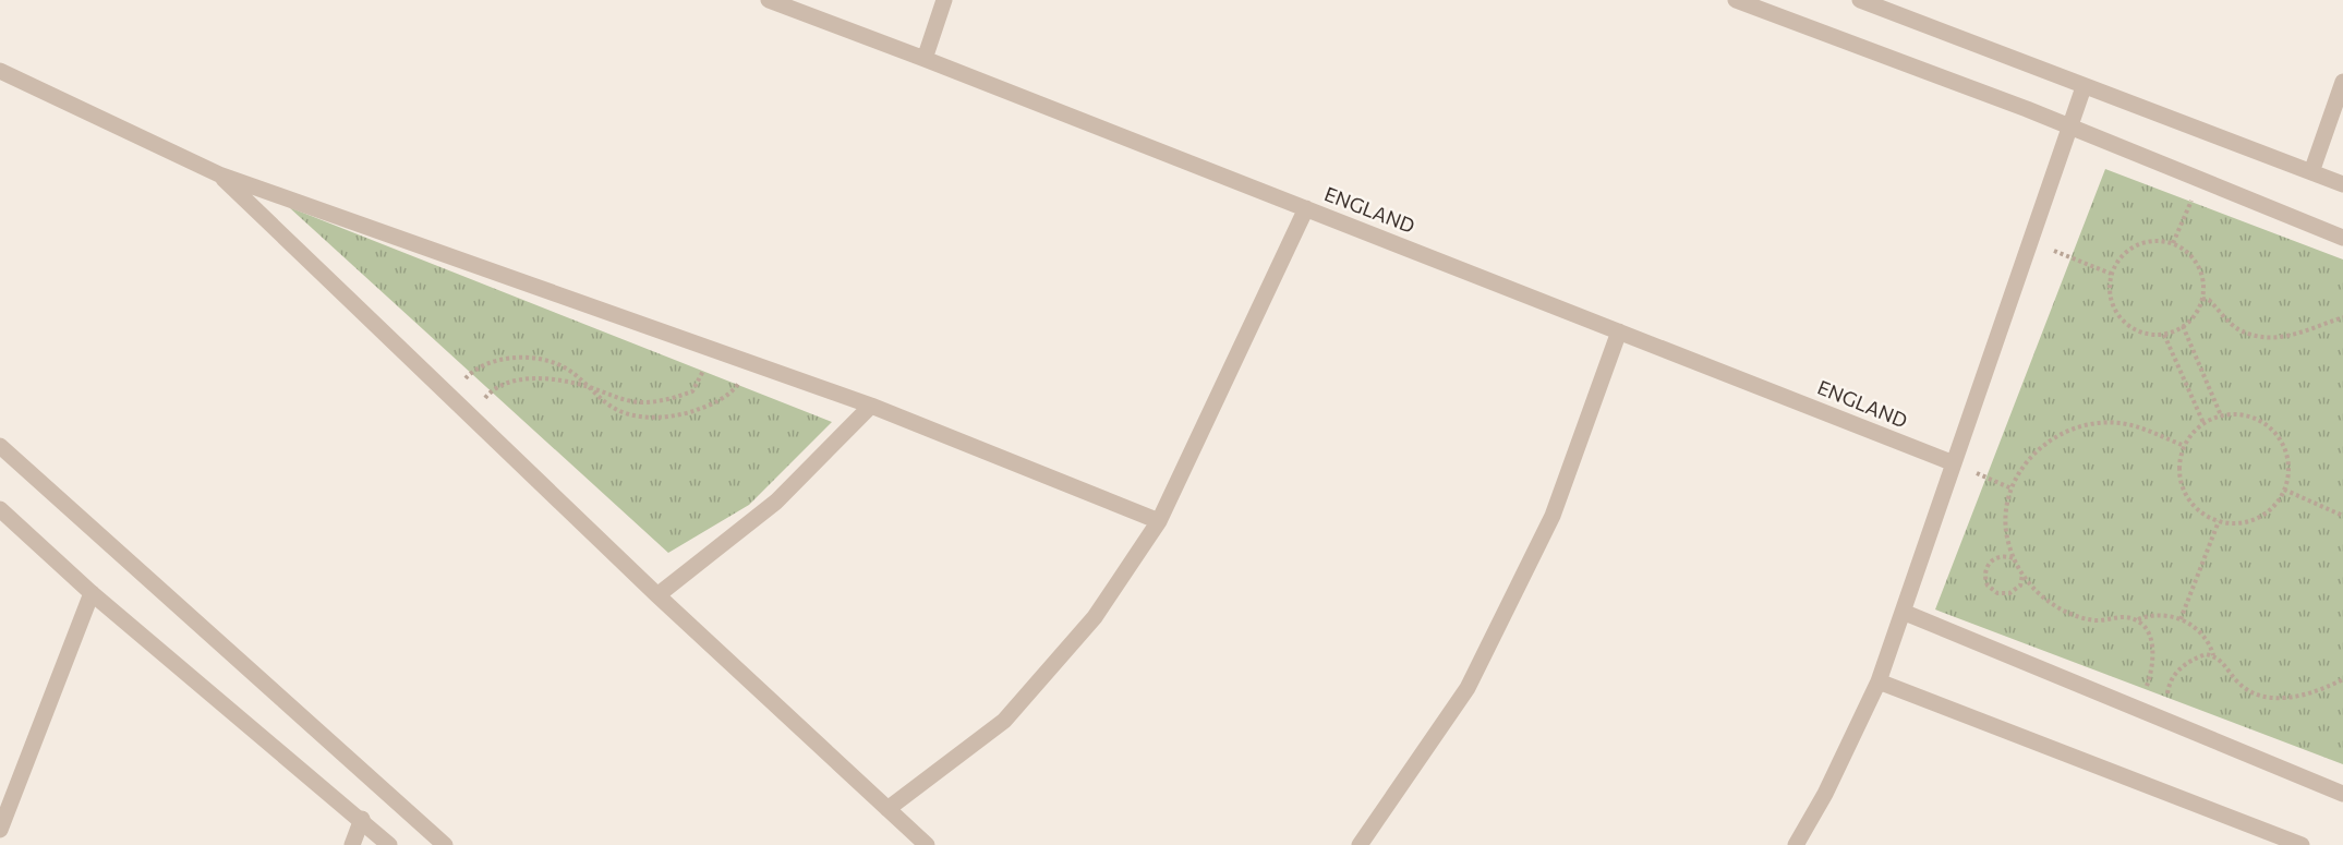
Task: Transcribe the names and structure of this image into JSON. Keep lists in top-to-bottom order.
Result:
{
  "streets": {
    "street": ["ENGLAND"]
  }
}
